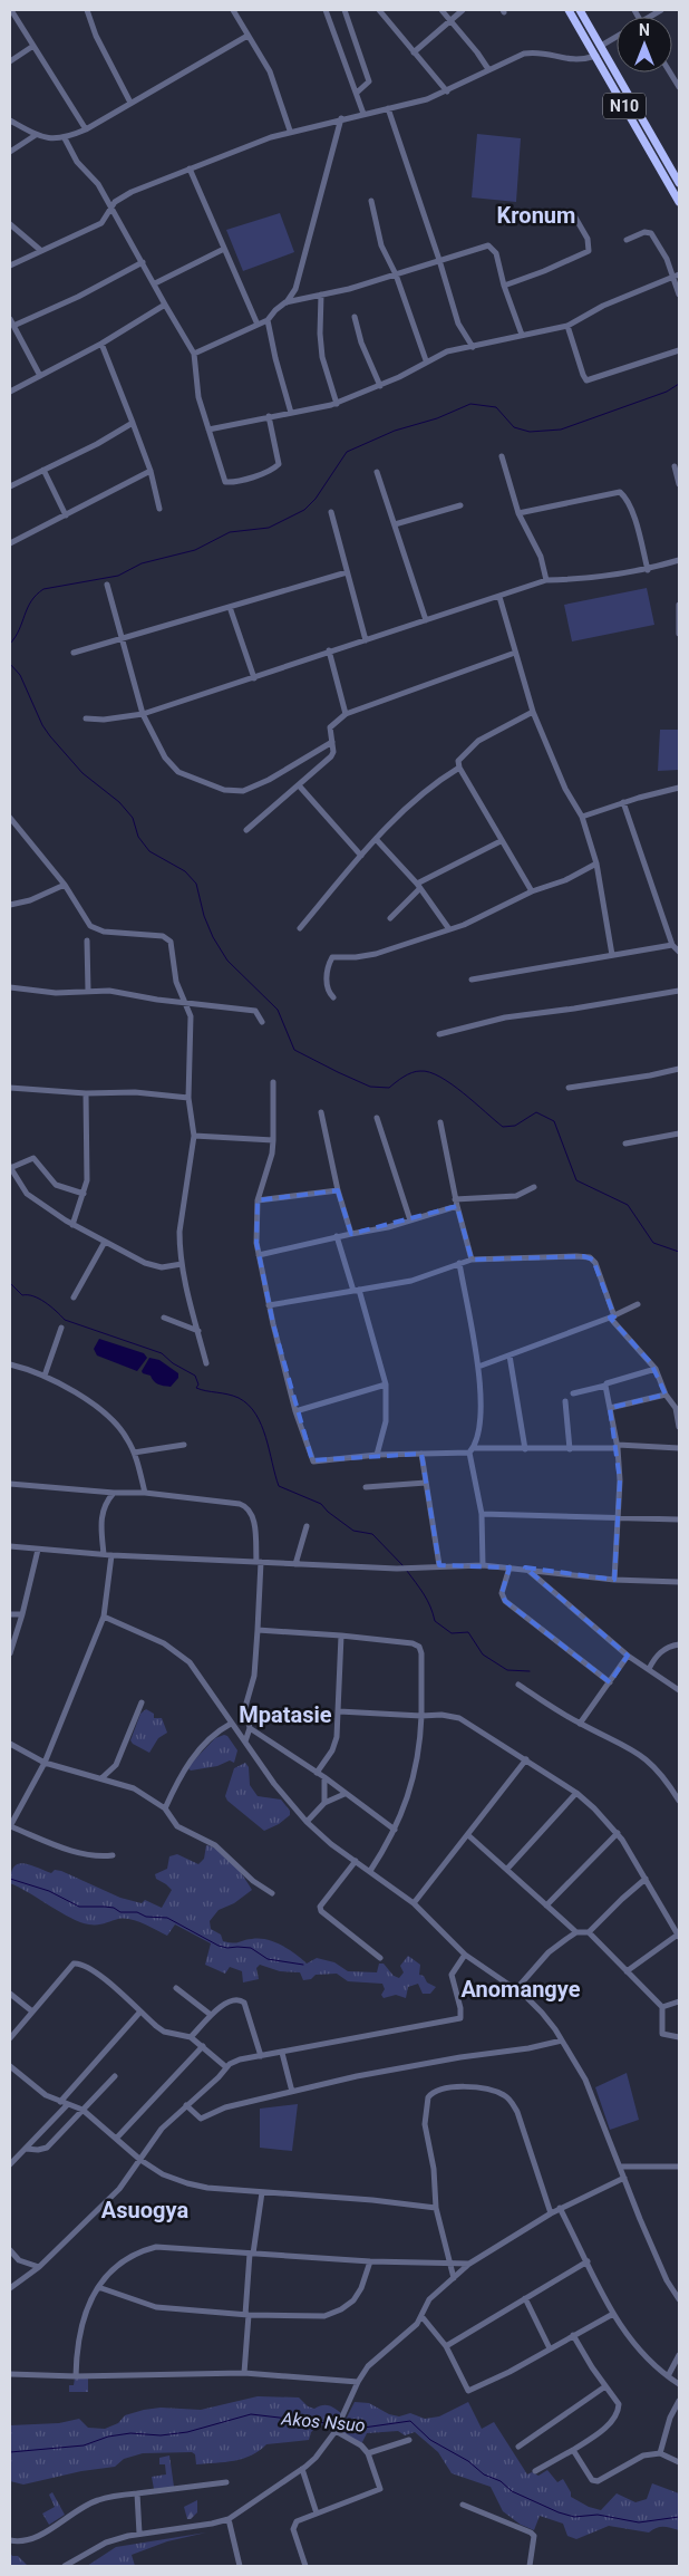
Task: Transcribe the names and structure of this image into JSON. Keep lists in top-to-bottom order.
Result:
{
  "streets": {
    "highway": ["N10"]
  },
  "districts": [
    "Kronum",
    "Mpatasie",
    "Anomangye",
    "Asuogya"
  ],
  "water": ["Akos Nsuo"],
  "north": "top"
}
